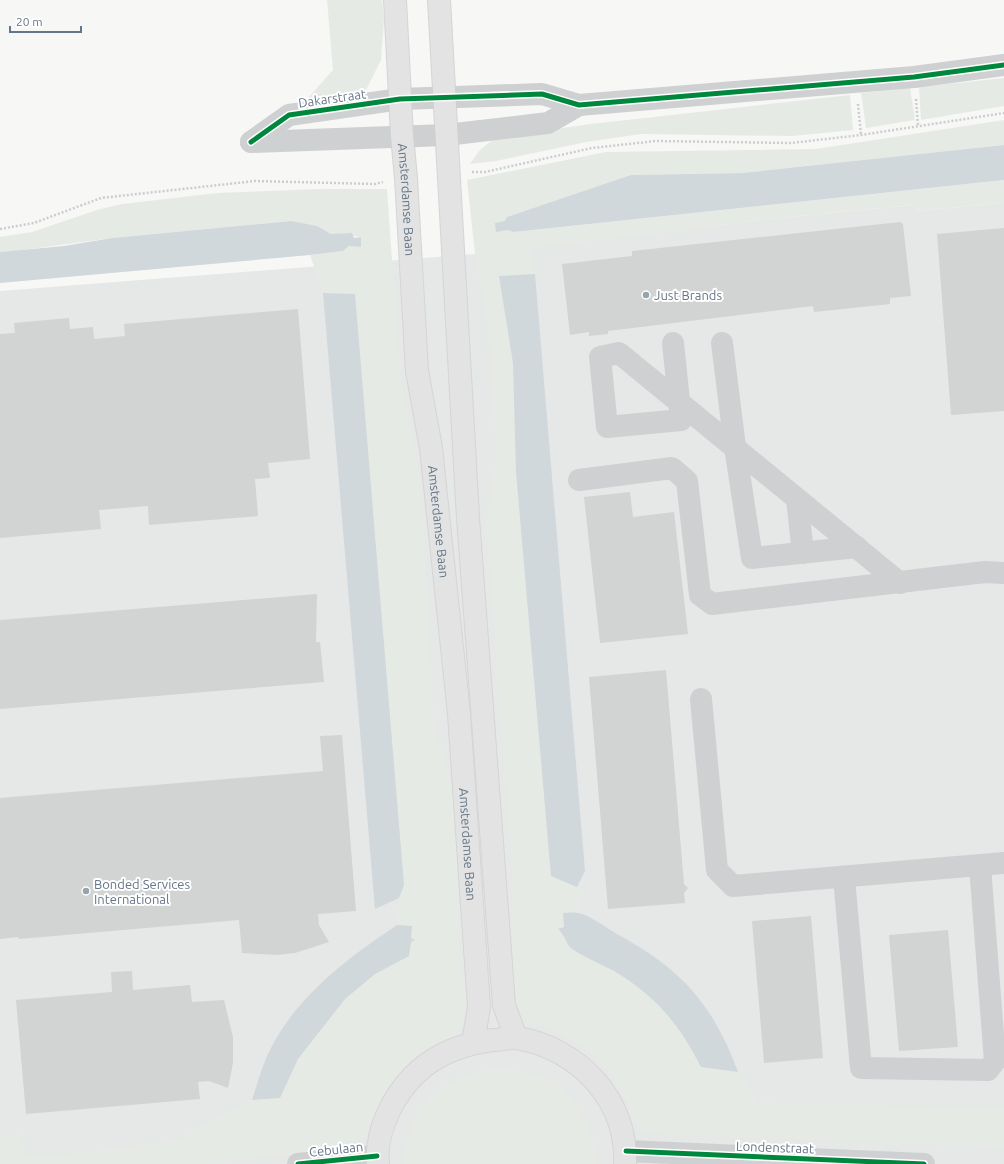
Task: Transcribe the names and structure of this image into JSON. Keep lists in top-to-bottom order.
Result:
{
  "streets": {
    "main road": ["Amsterdamse Baan"],
    "street": ["Dakarstraat", "Londenstraat", "Cebulaan"]
  },
  "crossings": [
    ["Dakarstraat", "Amsterdamse Baan"]
  ],
  "places": ["Just Brands", "Bonded Services International"],
  "scale_bar": "20 m"
}
